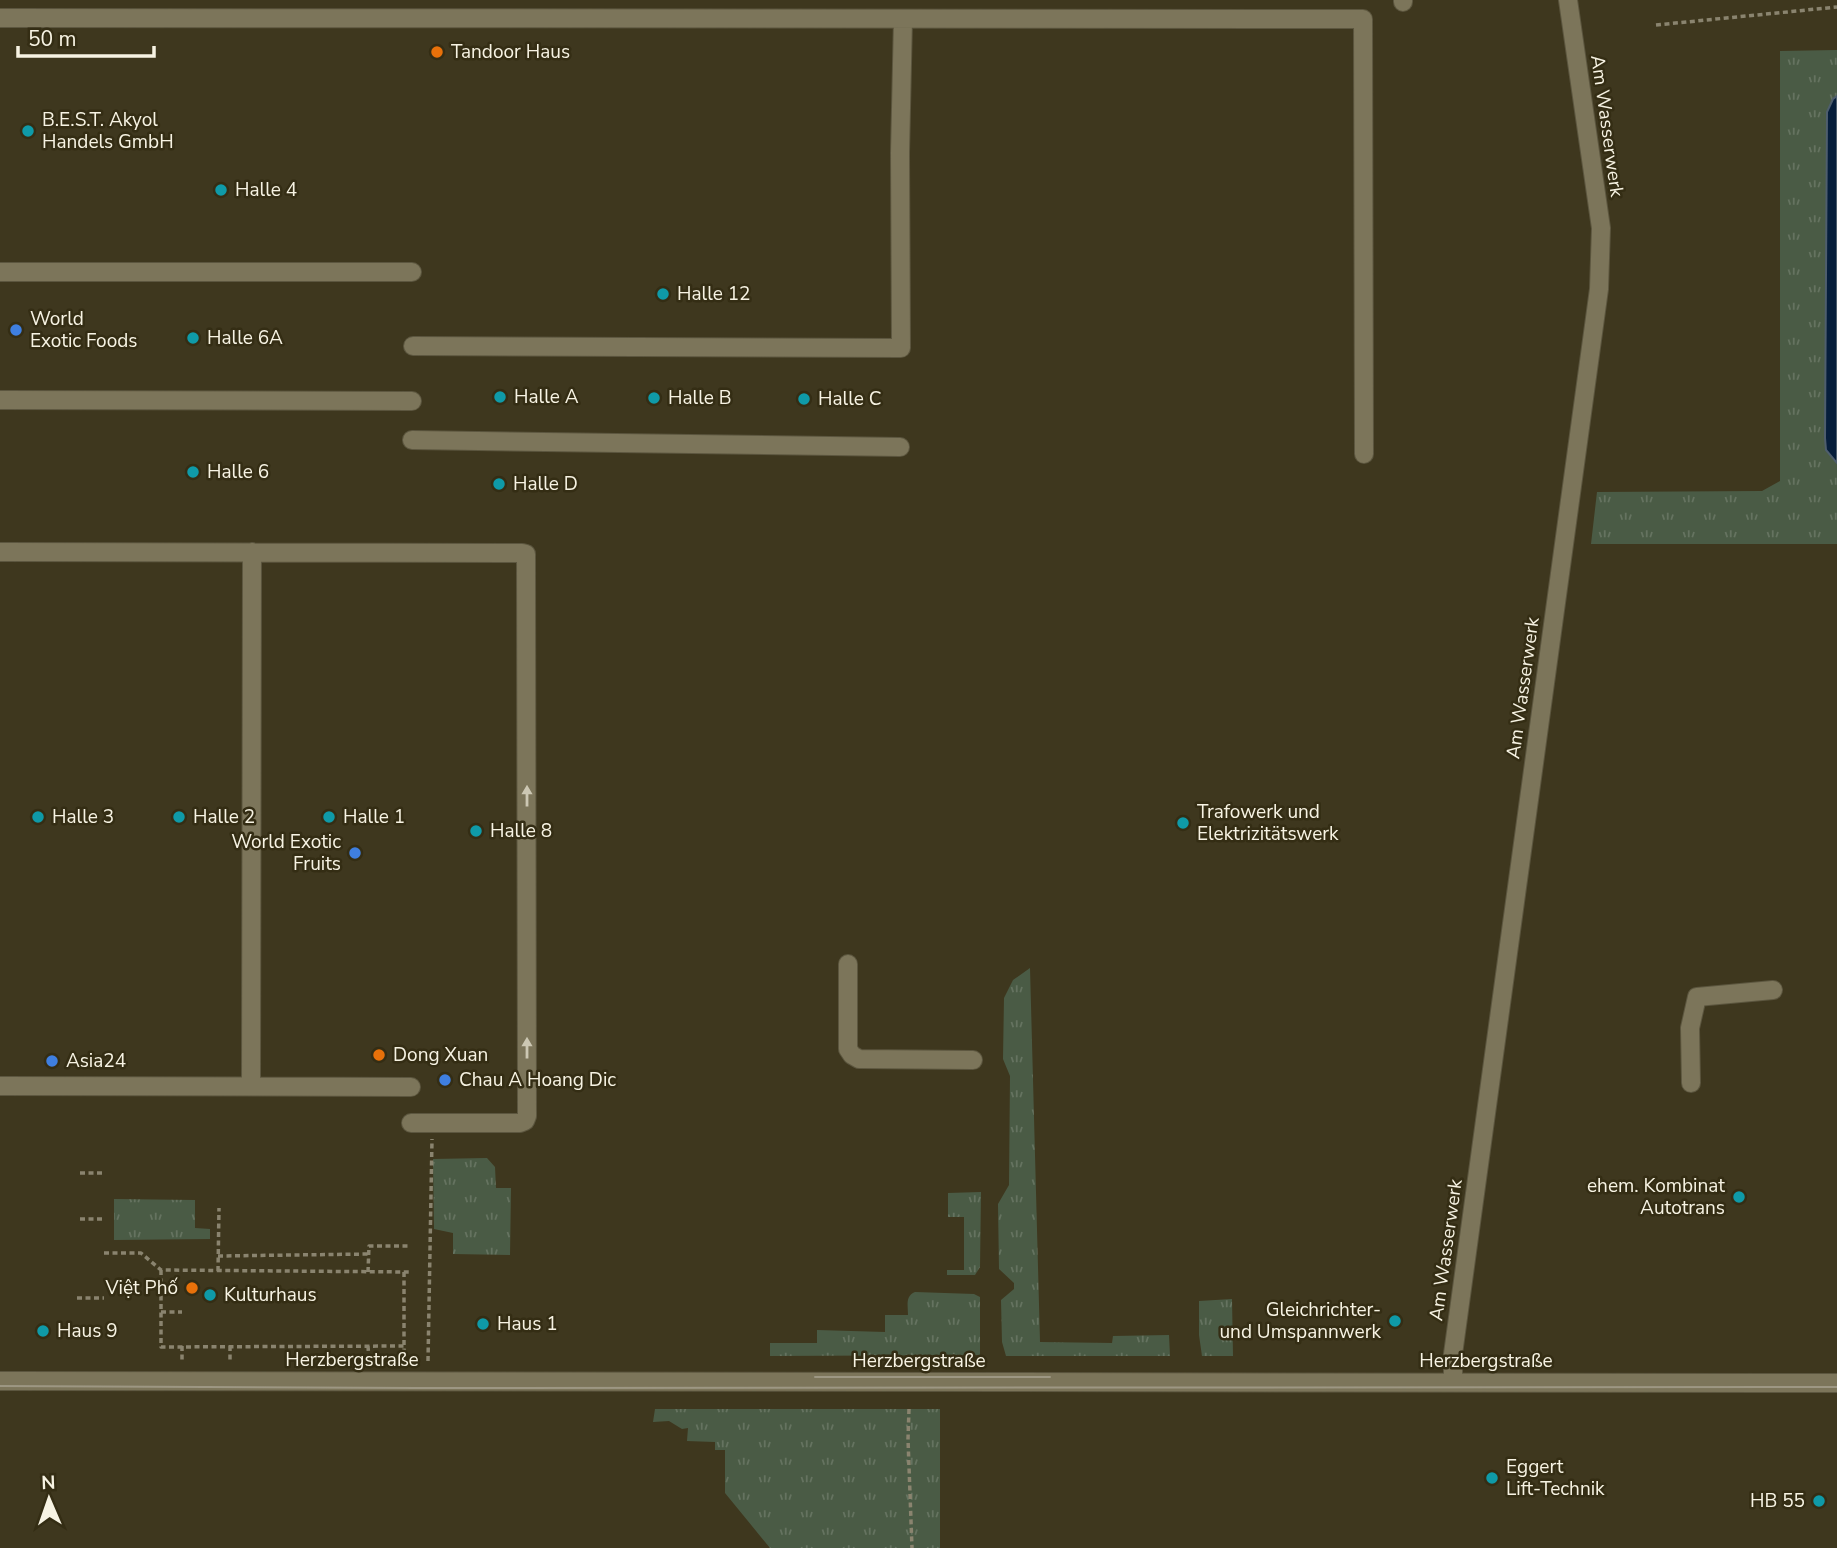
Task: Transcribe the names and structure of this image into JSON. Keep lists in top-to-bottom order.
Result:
{
  "streets": {
    "street": ["Am Wasserwerk", "Herzbergstraße"]
  },
  "crossings": [
    ["Am Wasserwerk", "Herzbergstraße"]
  ],
  "places": [
    "Tandoor Haus",
    "B.E.S.T. Akyol Handels GmbH",
    "Halle 4",
    "Halle 12",
    "World Exotic Foods",
    "Halle 6A",
    "Halle A",
    "Halle B",
    "Halle C",
    "Halle 6",
    "Halle D",
    "Halle 3",
    "Halle 2",
    "Halle 1",
    "Trafowerk und Elektrizitätswerk",
    "Halle 8",
    "World Exotic Fruits",
    "Dong Xuan",
    "Asia24",
    "Chau A Hoang Dic",
    "ehem. Kombinat Autotrans",
    "Việt Phố",
    "Kulturhaus",
    "Gleichrichter- und Umspannwerk",
    "Haus 1",
    "Haus 9",
    "Eggert Lift-Technik",
    "HB 55"
  ],
  "scale_bar": "50 m",
  "north": "top"
}
